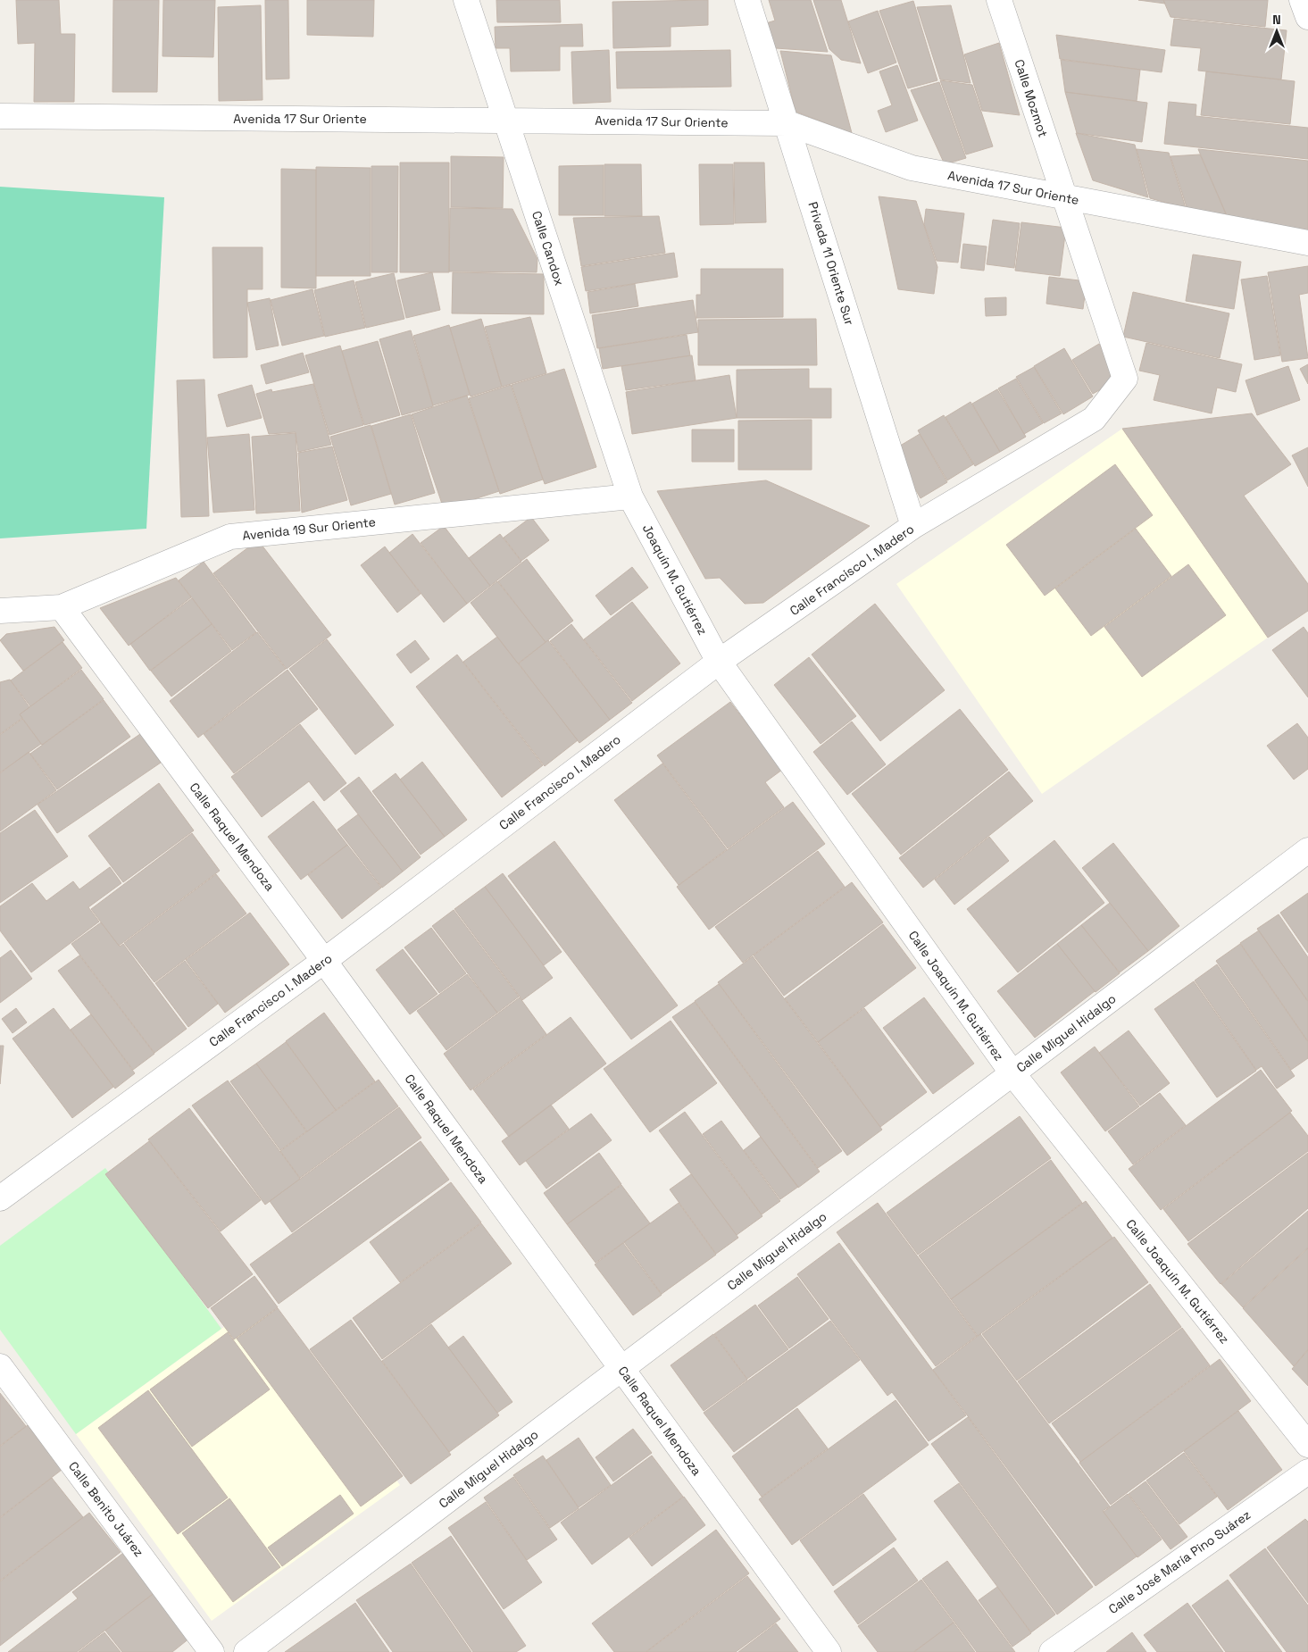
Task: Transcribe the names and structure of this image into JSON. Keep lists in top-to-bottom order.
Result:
{
  "streets": {
    "street": [
      "Calle Mozmot",
      "Avenida 17 Sur Oriente",
      "Calle Candox",
      "Privada 11 Oriente Sur",
      "Avenida 19 Sur Oriente",
      "Calle Francisco I. Madero",
      "Joaquín M. Gutiérrez",
      "Calle Raquel Mendoza",
      "Calle Joaquín M. Gutiérrez",
      "Calle Miguel Hidalgo",
      "Calle Benito Juárez",
      "Calle José María Pino Suárez"
    ]
  },
  "crossings": [
    ["Calle Mozmot", "Avenida 17 Sur Oriente"],
    ["Calle Mozmot", "Calle Francisco I. Madero"],
    ["Avenida 17 Sur Oriente", "Calle Candox"],
    ["Avenida 17 Sur Oriente", "Privada 11 Oriente Sur"],
    ["Calle Candox", "Avenida 19 Sur Oriente"],
    ["Calle Candox", "Joaquín M. Gutiérrez"],
    ["Privada 11 Oriente Sur", "Calle Francisco I. Madero"],
    ["Avenida 19 Sur Oriente", "Joaquín M. Gutiérrez"],
    ["Avenida 19 Sur Oriente", "Calle Raquel Mendoza"],
    ["Calle Francisco I. Madero", "Joaquín M. Gutiérrez"],
    ["Calle Francisco I. Madero", "Calle Raquel Mendoza"],
    ["Calle Francisco I. Madero", "Calle Joaquín M. Gutiérrez"],
    ["Joaquín M. Gutiérrez", "Calle Joaquín M. Gutiérrez"],
    ["Calle Raquel Mendoza", "Calle Miguel Hidalgo"],
    ["Calle Joaquín M. Gutiérrez", "Calle Miguel Hidalgo"]
  ],
  "north": "top"
}
